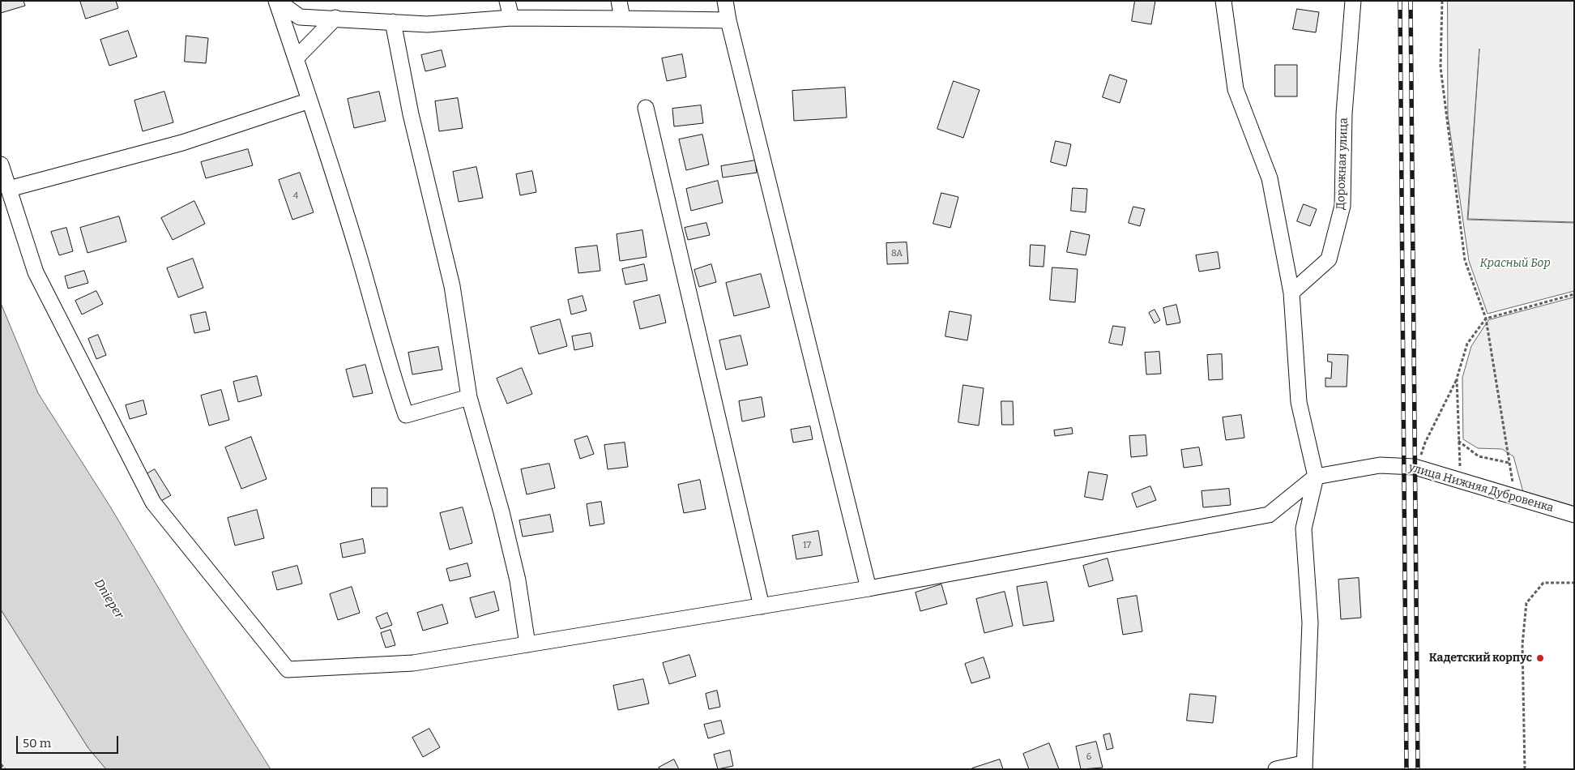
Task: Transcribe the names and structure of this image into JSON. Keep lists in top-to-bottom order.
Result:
{
  "streets": {
    "street": ["Дорожная улица", "улица Нижняя Дубровенка"]
  },
  "water": ["Dnieper"],
  "parks": ["Красный Бор"],
  "places": ["Кадетский корпус"],
  "house_numbers": [
    "4",
    "8А",
    "17",
    "6"
  ],
  "scale_bar": "50 m"
}
